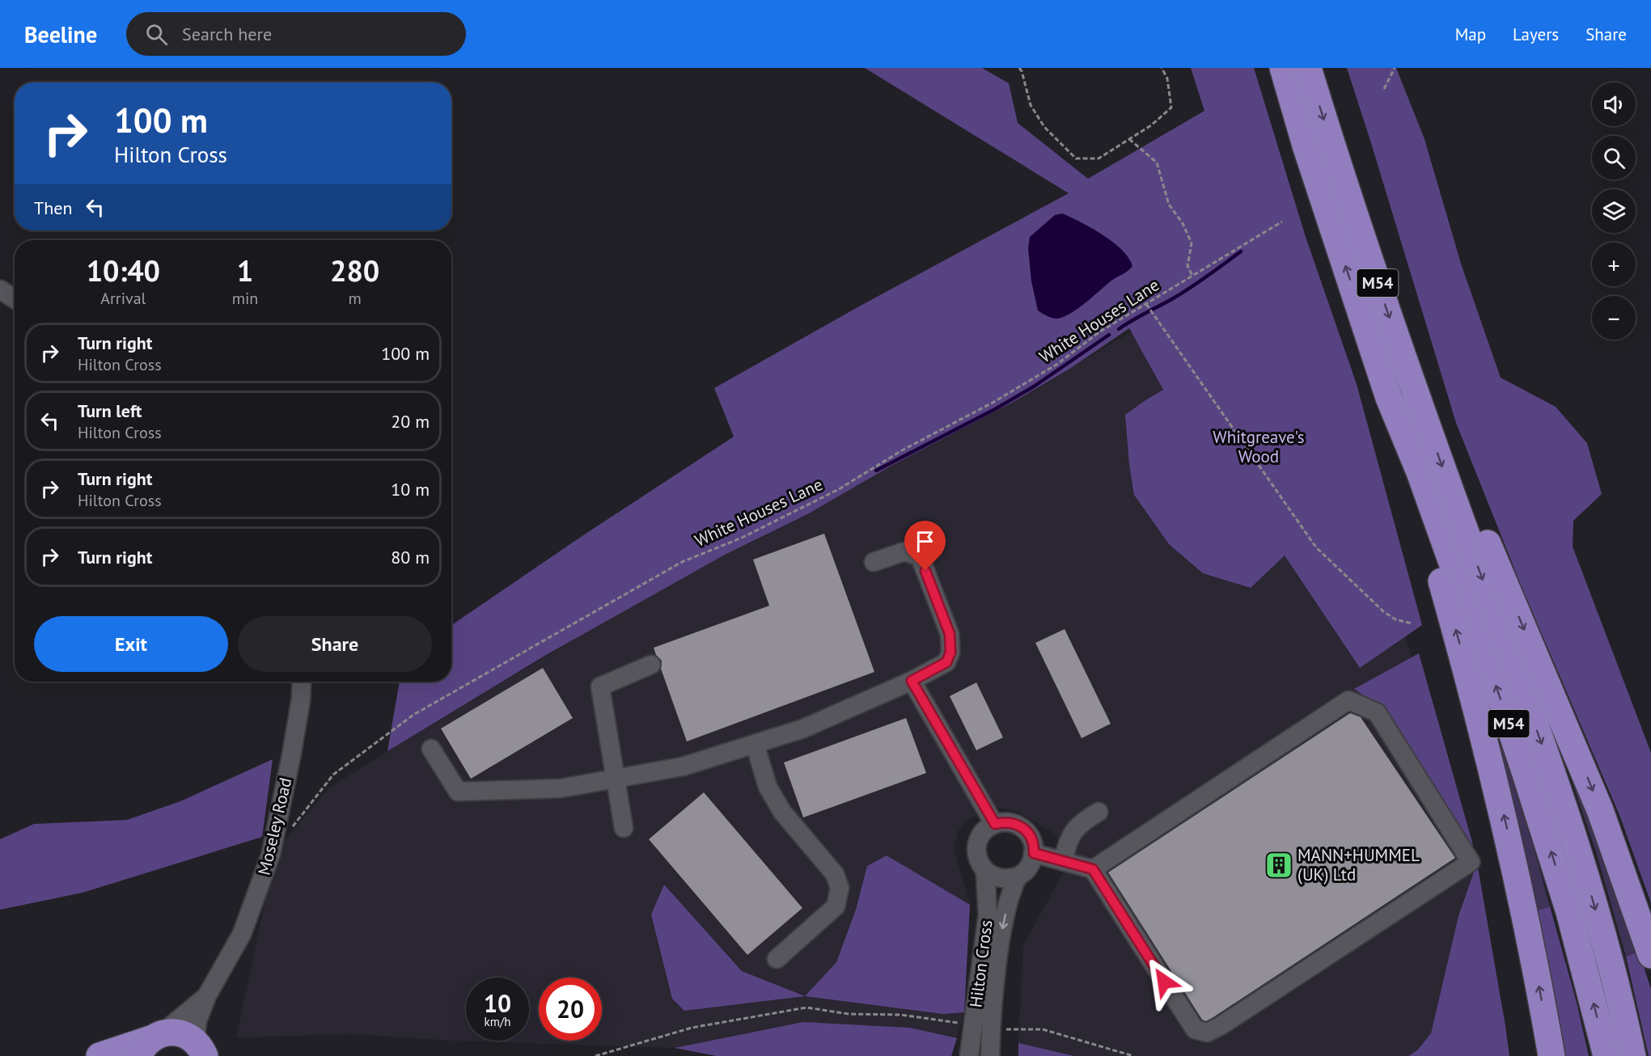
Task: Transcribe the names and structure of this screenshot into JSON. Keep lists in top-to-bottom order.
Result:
{
  "streets": {
    "highway": ["M54"],
    "street": ["Moseley Road", "Hilton Cross"],
    "path": ["White Houses Lane"]
  },
  "parks": ["Whitgreave's Wood"],
  "places": {
    "building": ["MANN+HUMMEL (UK) Ltd"]
  },
  "page": {
    "header": "Beeline",
    "search": "Search here",
    "nav": ["Map", "Layers", "Share"],
    "map_buttons": ["+", "−"],
    "turn": ["100 m", "Hilton Cross"],
    "then": "Then",
    "eta": [
      "10:40",
      "Arrival",
      "1",
      "min",
      "280",
      "m"
    ],
    "list": [
      {
        "name": "Turn right",
        "note": "Hilton Cross",
        "value": "100 m"
      },
      {
        "name": "Turn left",
        "note": "Hilton Cross",
        "value": "20 m"
      },
      {
        "name": "Turn right",
        "note": "Hilton Cross",
        "value": "10 m"
      },
      {
        "name": "Turn right",
        "value": "80 m"
      }
    ],
    "buttons": ["Exit", "Share"],
    "speed": "10 km/h",
    "limit": "20"
  }
}
